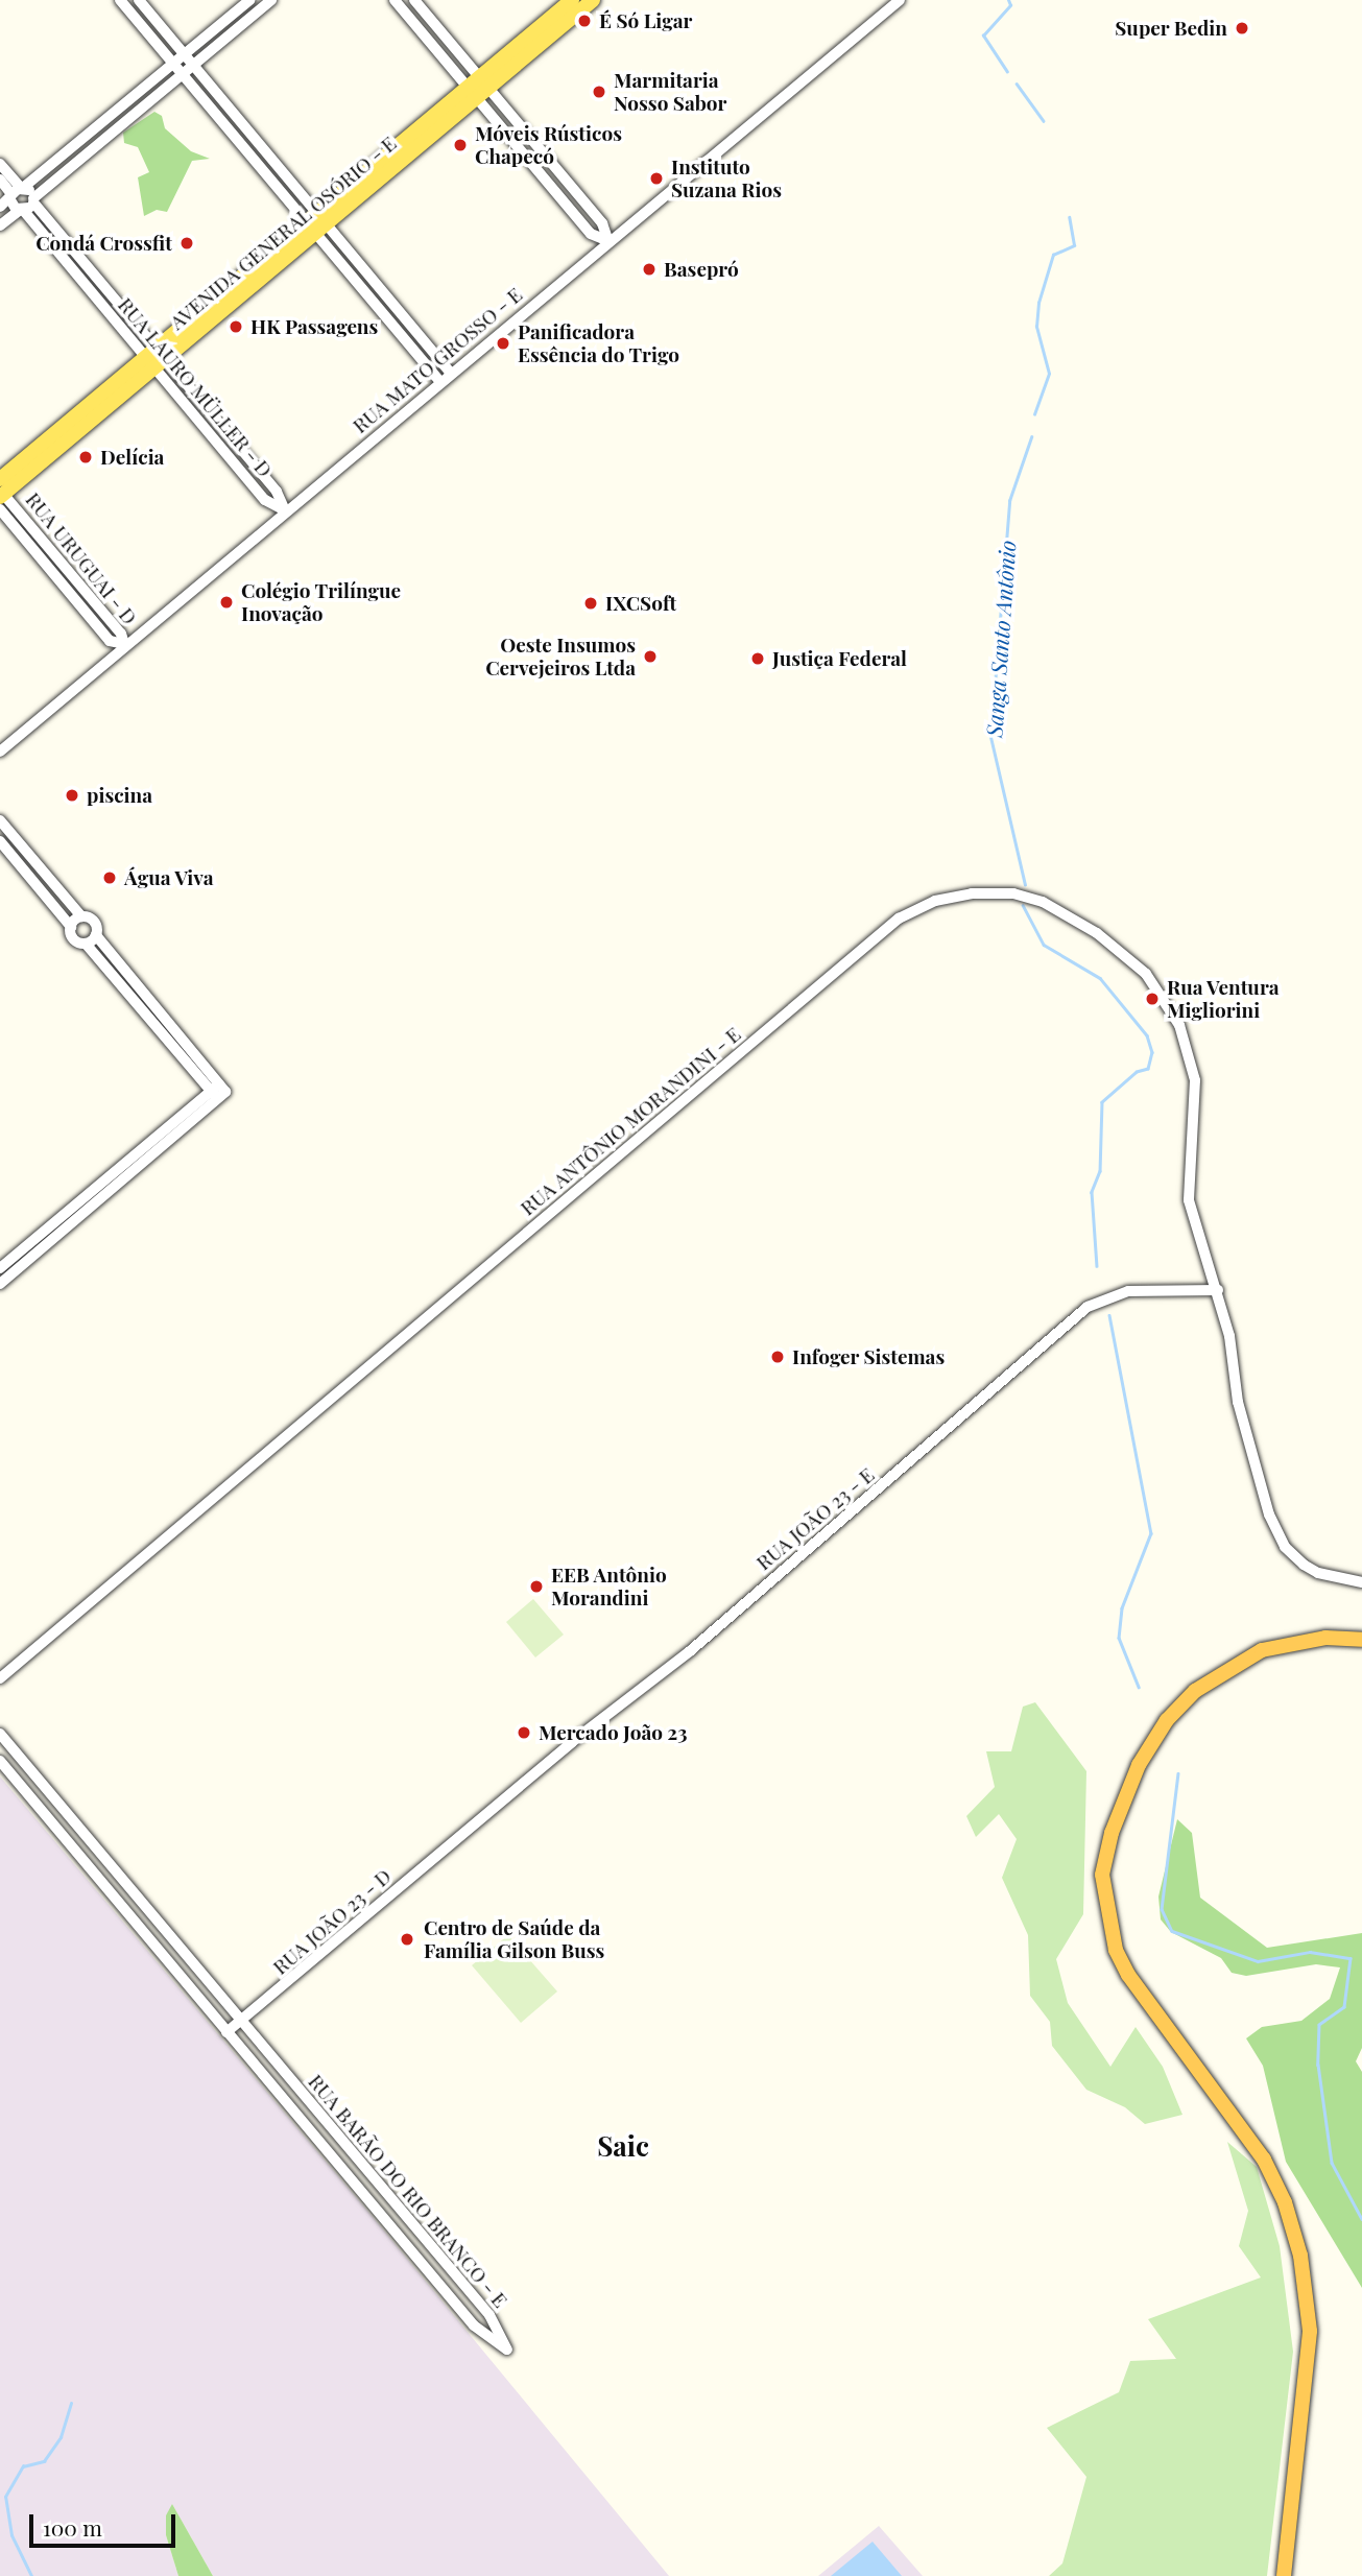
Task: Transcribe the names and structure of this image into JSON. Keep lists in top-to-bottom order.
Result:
{
  "streets": {
    "main road": ["AVENIDA GENERAL OSÓRIO - E"],
    "street": [
      "RUA MATO GROSSO - E",
      "RUA LAURO MÜLLER - D",
      "RUA URUGUAI - D",
      "RUA ANTÔNIO MORANDINI - E",
      "RUA JOÃO 23 - E",
      "RUA JOÃO 23 - D",
      "RUA BARÃO DO RIO BRANCO - E"
    ]
  },
  "crossings": [
    ["AVENIDA GENERAL OSÓRIO - E", "RUA LAURO MÜLLER - D"],
    ["AVENIDA GENERAL OSÓRIO - E", "RUA URUGUAI - D"],
    ["RUA MATO GROSSO - E", "RUA LAURO MÜLLER - D"],
    ["RUA MATO GROSSO - E", "RUA URUGUAI - D"],
    ["RUA ANTÔNIO MORANDINI - E", "RUA JOÃO 23 - E"],
    ["RUA JOÃO 23 - E", "RUA JOÃO 23 - D"],
    ["RUA JOÃO 23 - D", "RUA BARÃO DO RIO BRANCO - E"]
  ],
  "districts": ["Saic"],
  "water": ["Sanga Santo Antônio"],
  "places": [
    "É Só Ligar",
    "Super Bedin",
    "Marmitaria Nosso Sabor",
    "Móveis Rústicos Chapecó",
    "Instituto Suzana Rios",
    "Condá Crossfit",
    "Basepró",
    "HK Passagens",
    "Panificadora Essência do Trigo",
    "Delícia",
    "Colégio Trilíngue Inovação",
    "IXCSoft",
    "Oeste Insumos Cervejeiros Ltda",
    "Justiça Federal",
    "piscina",
    "Água Viva",
    "Rua Ventura Migliorini",
    "Infoger Sistemas",
    "EEB Antônio Morandini",
    "Mercado João 23",
    "Centro de Saúde da Família Gilson Buss"
  ],
  "scale_bar": "100 m"
}
